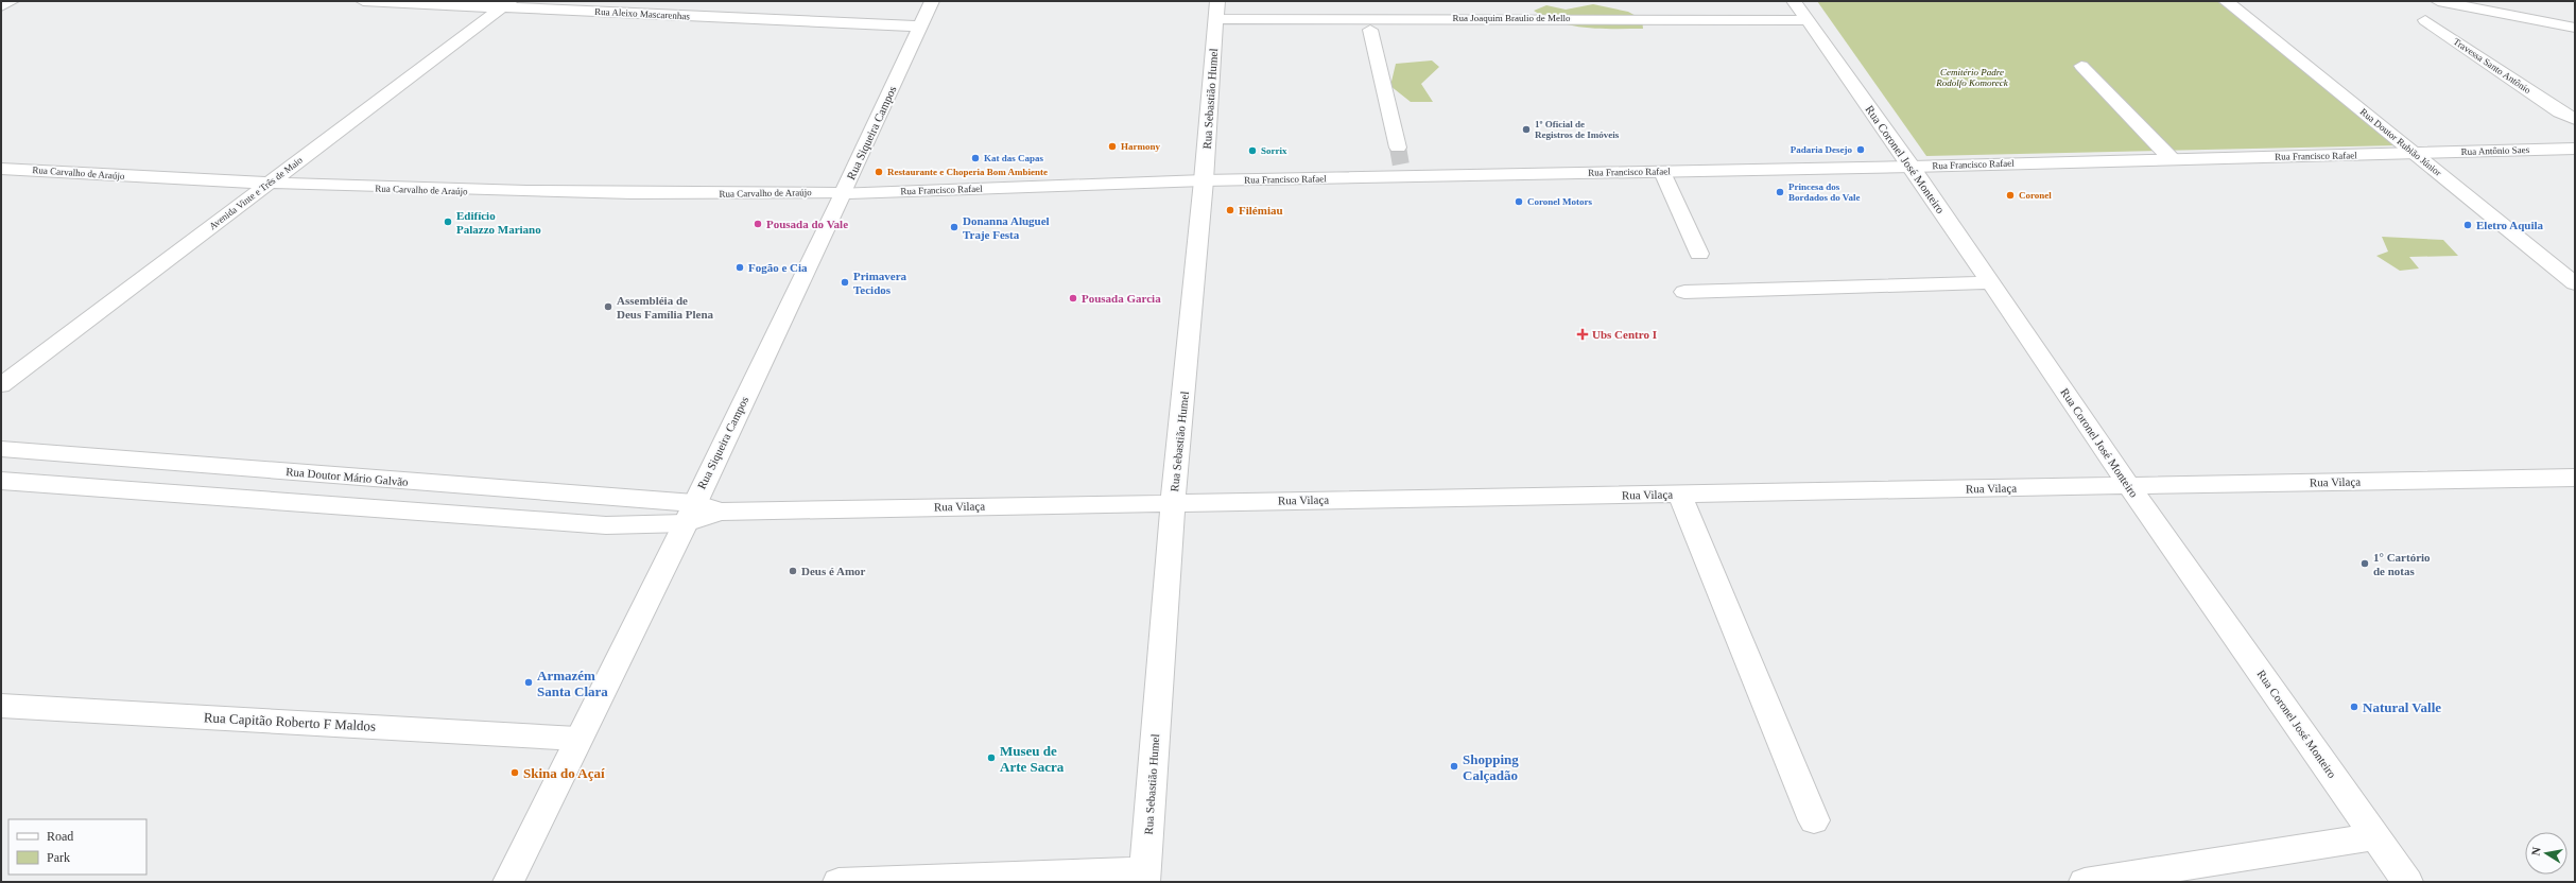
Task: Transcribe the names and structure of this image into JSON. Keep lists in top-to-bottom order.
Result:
{
  "streets": {
    "street": [
      "Rua Aleixo Mascarenhas",
      "Rua Joaquim Braulio de Mello",
      "Travessa Santo Antônio",
      "Rua Sebastião Humel",
      "Rua Siqueira Campos",
      "Rua Doutor Rubião Júnior",
      "Rua Antônio Saes",
      "Rua Francisco Rafael",
      "Rua Coronel José Monteiro",
      "Rua Carvalho de Araújo",
      "Avenida Vinte e Três de Maio",
      "Rua Doutor Mário Galvão",
      "Rua Vilaça",
      "Rua Capitão Roberto F Maldos"
    ]
  },
  "crossings": [
    ["Rua Aleixo Mascarenhas", "Rua Siqueira Campos"],
    ["Rua Aleixo Mascarenhas", "Avenida Vinte e Três de Maio"],
    ["Rua Joaquim Braulio de Mello", "Rua Sebastião Humel"],
    ["Rua Joaquim Braulio de Mello", "Rua Coronel José Monteiro"],
    ["Rua Sebastião Humel", "Rua Francisco Rafael"],
    ["Rua Sebastião Humel", "Rua Vilaça"],
    ["Rua Siqueira Campos", "Rua Francisco Rafael"],
    ["Rua Siqueira Campos", "Rua Carvalho de Araújo"],
    ["Rua Siqueira Campos", "Rua Doutor Mário Galvão"],
    ["Rua Siqueira Campos", "Rua Vilaça"],
    ["Rua Siqueira Campos", "Rua Capitão Roberto F Maldos"],
    ["Rua Doutor Rubião Júnior", "Rua Antônio Saes"],
    ["Rua Doutor Rubião Júnior", "Rua Francisco Rafael"],
    ["Rua Antônio Saes", "Rua Francisco Rafael"],
    ["Rua Francisco Rafael", "Rua Coronel José Monteiro"],
    ["Rua Francisco Rafael", "Rua Carvalho de Araújo"],
    ["Rua Coronel José Monteiro", "Rua Vilaça"],
    ["Rua Carvalho de Araújo", "Avenida Vinte e Três de Maio"],
    ["Rua Doutor Mário Galvão", "Rua Vilaça"]
  ],
  "parks": ["Cemitério Padre Rodolfo Komoreck"],
  "places": {
    "other": [
      "1º Oficial de Registros de Imóveis",
      "Harmony",
      "Padaria Desejo",
      "Sorrix",
      "Kat das Capas",
      "Restaurante e Choperia Bom Ambiente",
      "Princesa dos Bordados do Vale",
      "Coronel",
      "Coronel Motors",
      "Filémiau",
      "Edifício Palazzo Mariano",
      "Pousada do Vale",
      "Eletro Aquila",
      "Donanna Aluguel Traje Festa",
      "Fogão e Cia",
      "Primavera Tecidos",
      "Pousada Garcia",
      "Assembléia de Deus Família Plena",
      "1° Cartório de notas",
      "Deus é Amor",
      "Armazém Santa Clara",
      "Natural Valle",
      "Museu de Arte Sacra",
      "Shopping Calçadão",
      "Skina do Açaí"
    ],
    "health": ["Ubs Centro I"]
  },
  "legend": ["Road", "Park"],
  "north": "left"
}
